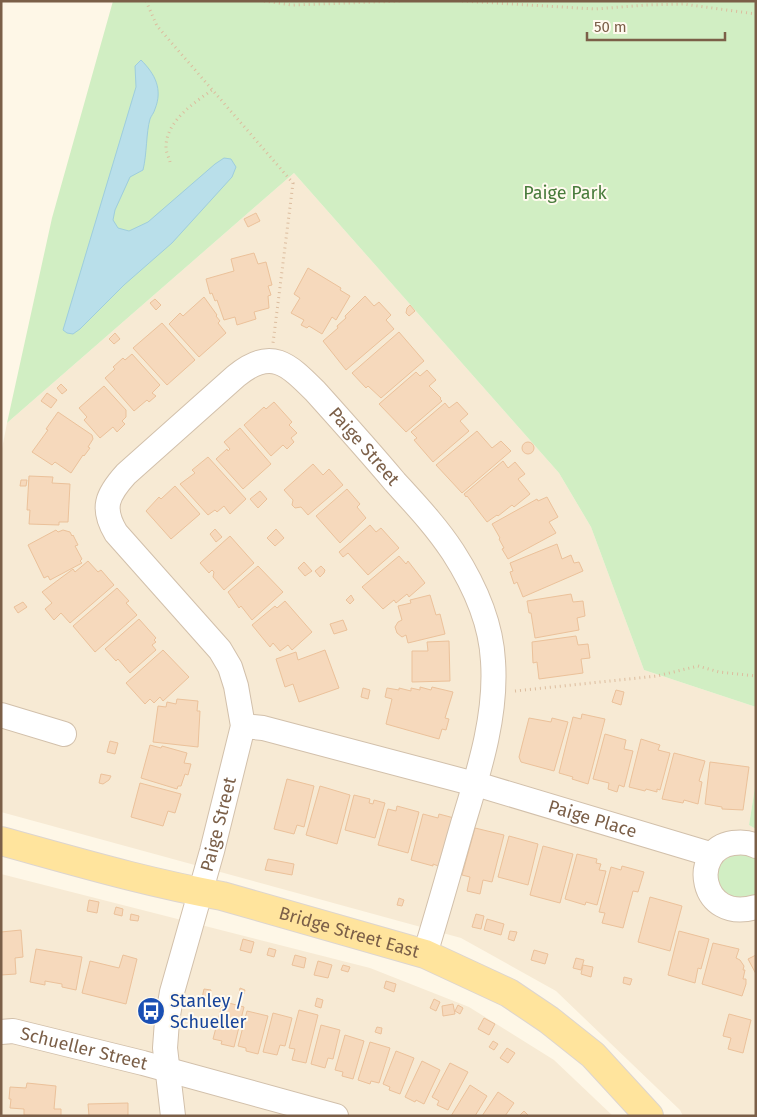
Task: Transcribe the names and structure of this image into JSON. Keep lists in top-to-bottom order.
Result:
{
  "streets": {
    "main road": ["Bridge Street East"],
    "street": ["Paige Street", "Paige Place", "Schueller Street"]
  },
  "crossings": [
    ["Paige Street", "Paige Place"],
    ["Paige Street", "Bridge Street East"],
    ["Paige Street", "Schueller Street"]
  ],
  "parks": ["Paige Park"],
  "places": {
    "bus stop": ["Stanley / Schueller"]
  },
  "scale_bar": "50 m"
}
